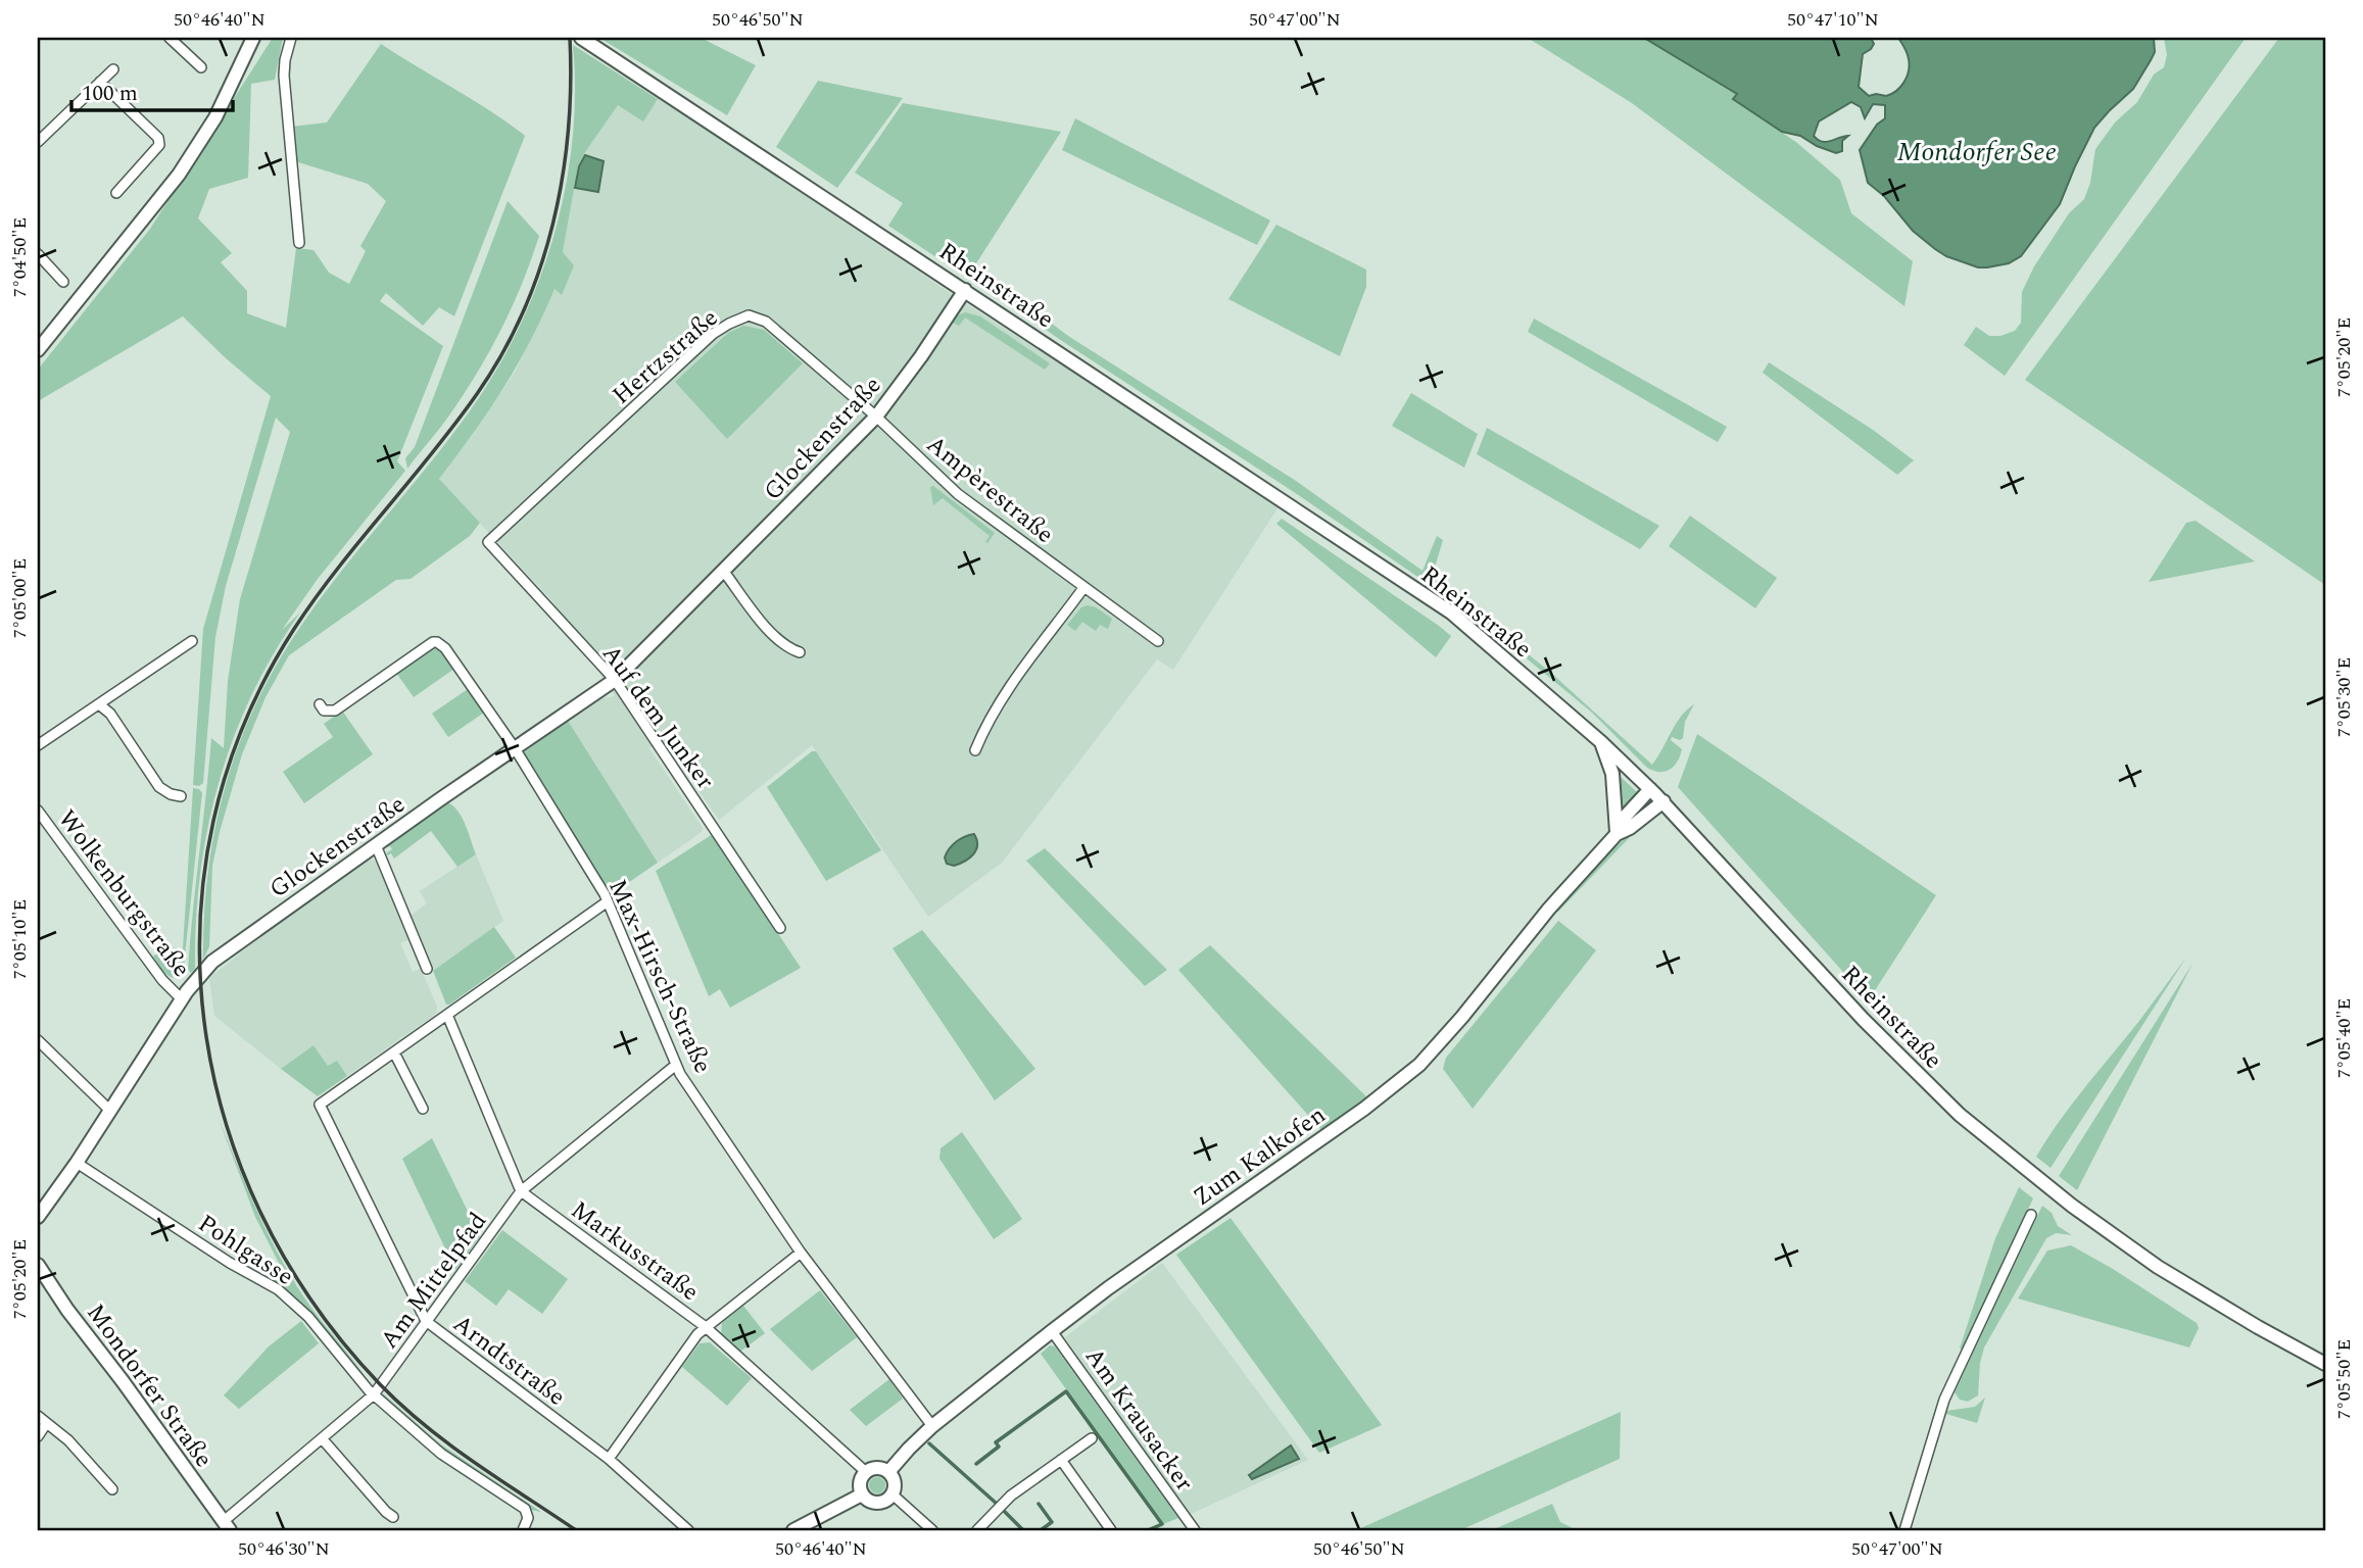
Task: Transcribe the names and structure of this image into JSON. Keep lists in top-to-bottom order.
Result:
{
  "streets": {
    "street": [
      "Rheinstraße",
      "Hertzstraße",
      "Glockenstraße",
      "Ampèrestraße",
      "Auf dem Junker",
      "Wolkenburgstraße",
      "Max-Hirsch-Straße",
      "Zum Kalkofen",
      "Pohlgasse",
      "Markusstraße",
      "Am Mittelpfad",
      "Arndtstraße",
      "Mondorfer Straße",
      "Am Krausacker"
    ]
  },
  "crossings": [
    ["Rheinstraße", "Glockenstraße"],
    ["Rheinstraße", "Zum Kalkofen"],
    ["Hertzstraße", "Glockenstraße"],
    ["Hertzstraße", "Ampèrestraße"],
    ["Hertzstraße", "Auf dem Junker"],
    ["Glockenstraße", "Ampèrestraße"],
    ["Glockenstraße", "Auf dem Junker"],
    ["Glockenstraße", "Wolkenburgstraße"],
    ["Glockenstraße", "Max-Hirsch-Straße"],
    ["Glockenstraße", "Pohlgasse"],
    ["Max-Hirsch-Straße", "Zum Kalkofen"],
    ["Max-Hirsch-Straße", "Am Mittelpfad"],
    ["Zum Kalkofen", "Markusstraße"],
    ["Zum Kalkofen", "Am Krausacker"],
    ["Pohlgasse", "Am Mittelpfad"],
    ["Markusstraße", "Am Mittelpfad"],
    ["Am Mittelpfad", "Arndtstraße"],
    ["Am Mittelpfad", "Mondorfer Straße"]
  ],
  "water": ["Mondorfer See"],
  "scale_bar": "100 m",
  "coordinates": [
    "50°46'40\"N",
    "50°46'50\"N",
    "50°47'00\"N",
    "50°47'10\"N",
    "7°04'50\"E",
    "7°05'20\"E",
    "7°05'00\"E",
    "7°05'30\"E",
    "7°05'10\"E",
    "7°05'40\"E",
    "7°05'50\"E",
    "50°46'30\"N"
  ]
}
